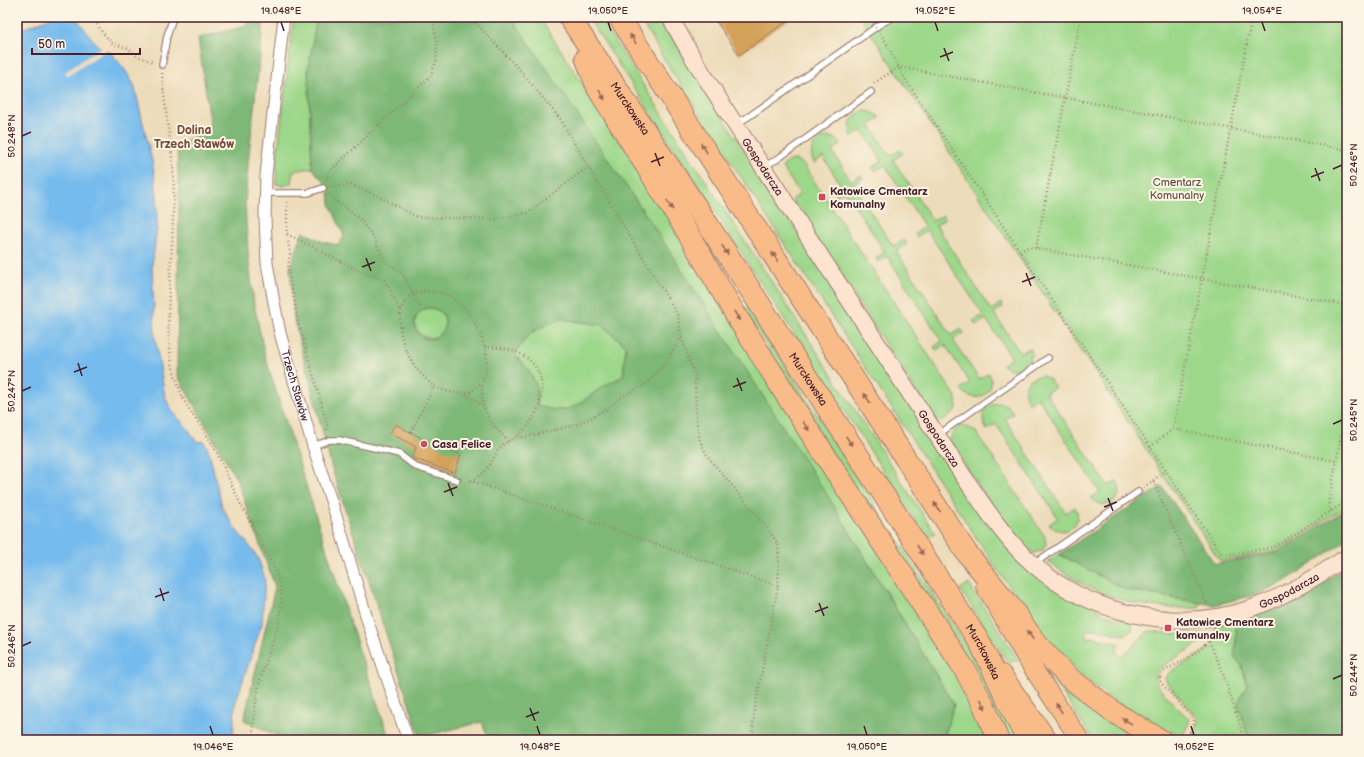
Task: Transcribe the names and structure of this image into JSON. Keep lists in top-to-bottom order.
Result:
{
  "streets": {
    "highway": ["Murckowska"],
    "street": ["Gospodarcza", "Trzech Stawów"]
  },
  "districts": ["Dolina Trzech Stawów"],
  "parks": ["Cmentarz Komunalny"],
  "places": {
    "transit": ["Katowice Cmentarz Komunalny", "Katowice Cmentarz komunalny"],
    "other": ["Casa Felice"]
  },
  "scale_bar": "50 m",
  "coordinates": [
    "19.048°E",
    "19.050°E",
    "19.052°E",
    "19.054°E",
    "50.248°N",
    "50.246°N",
    "50.247°N",
    "50.245°N",
    "50.244°N",
    "19.046°E"
  ]
}
